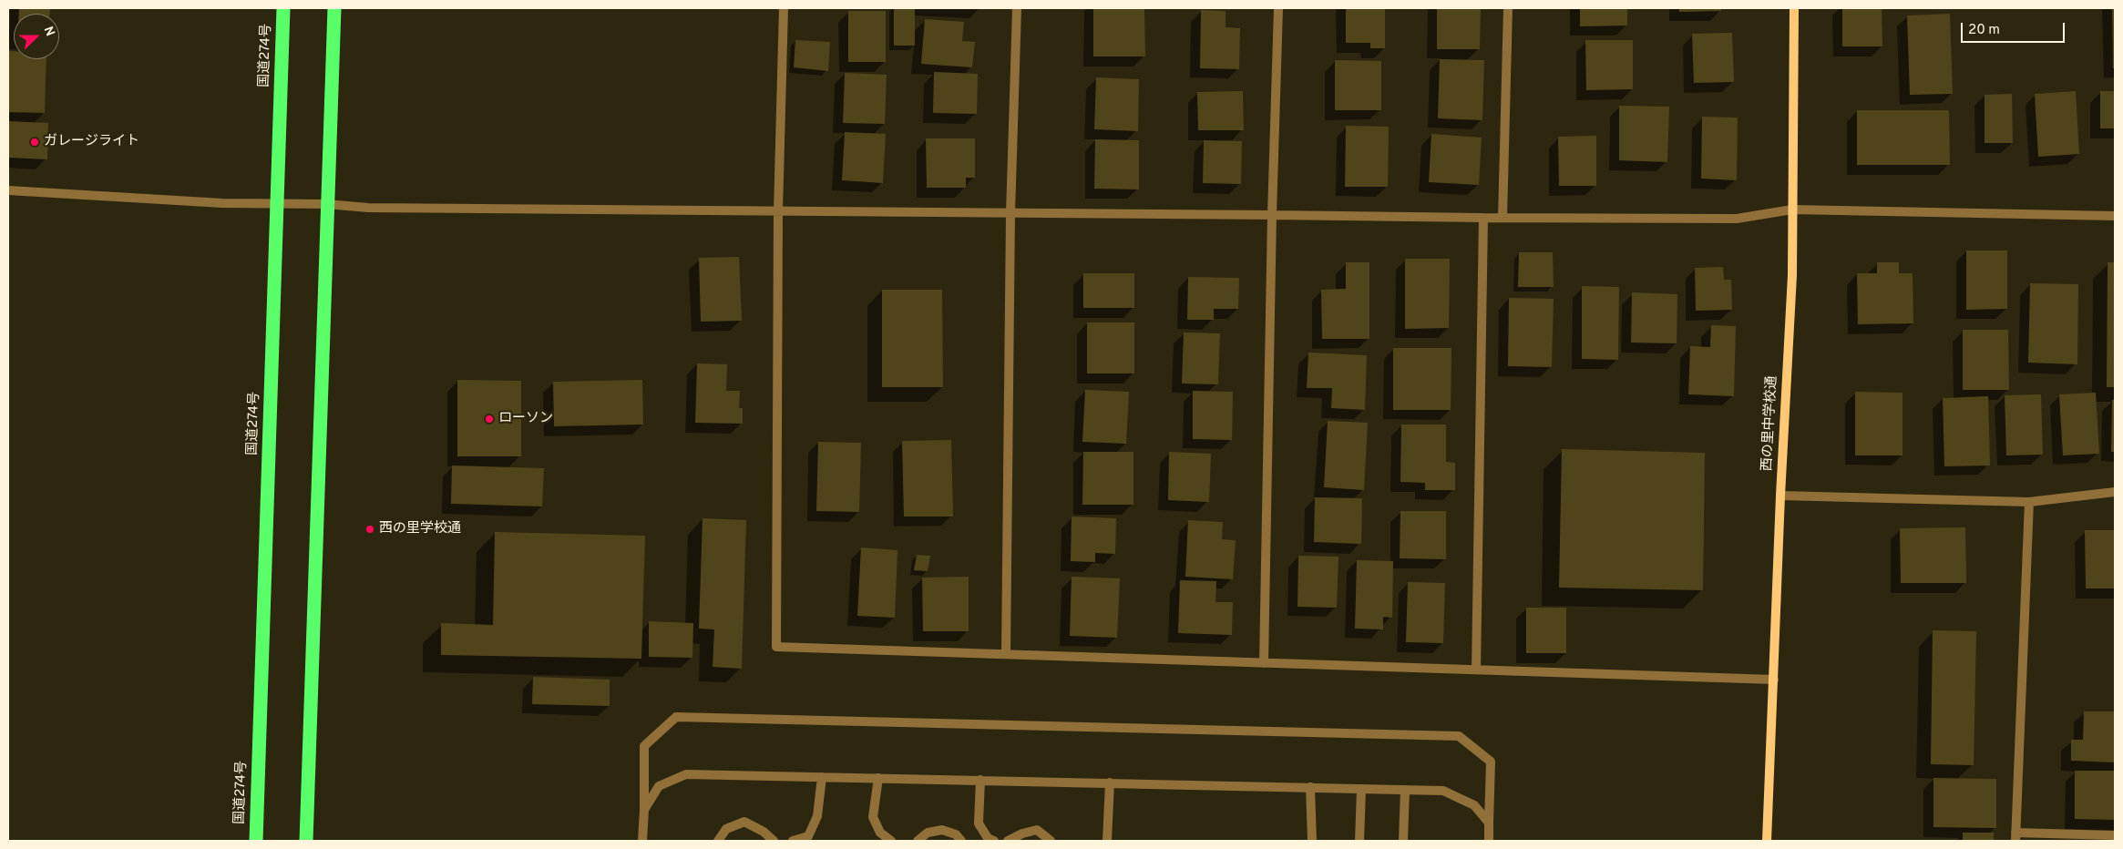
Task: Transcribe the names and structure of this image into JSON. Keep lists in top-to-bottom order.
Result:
{
  "streets": {
    "highway": ["国道274号"],
    "street": ["西の里中学校通"]
  },
  "places": ["ガレージライト", "ローソン", "西の里学校通"],
  "scale_bar": "20 m",
  "north": "right"
}
